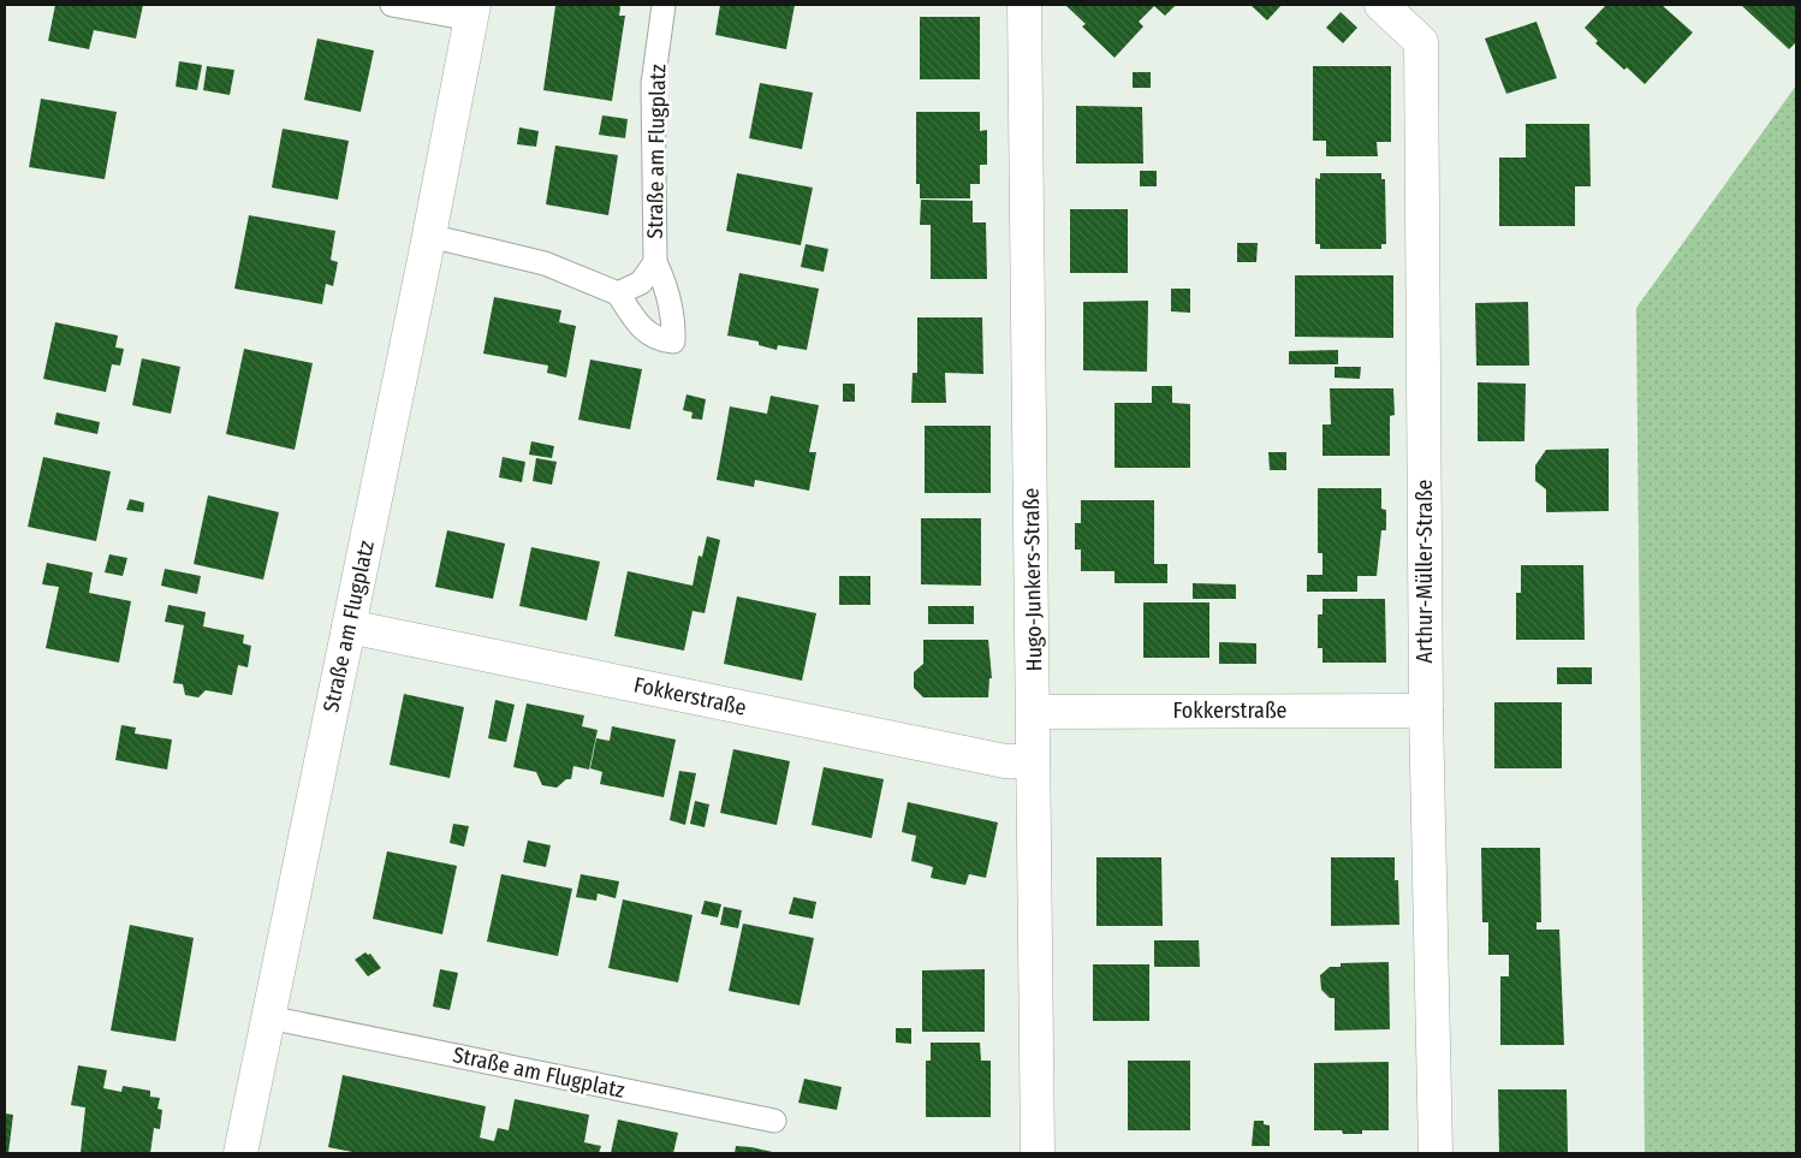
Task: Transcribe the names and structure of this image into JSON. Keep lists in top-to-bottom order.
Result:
{
  "streets": {
    "street": [
      "Straße am Flugplatz",
      "Arthur-Müller-Straße",
      "Hugo-Junkers-Straße",
      "Fokkerstraße"
    ]
  },
  "crossings": [
    ["Straße am Flugplatz", "Fokkerstraße"],
    ["Arthur-Müller-Straße", "Fokkerstraße"],
    ["Hugo-Junkers-Straße", "Fokkerstraße"]
  ]
}
